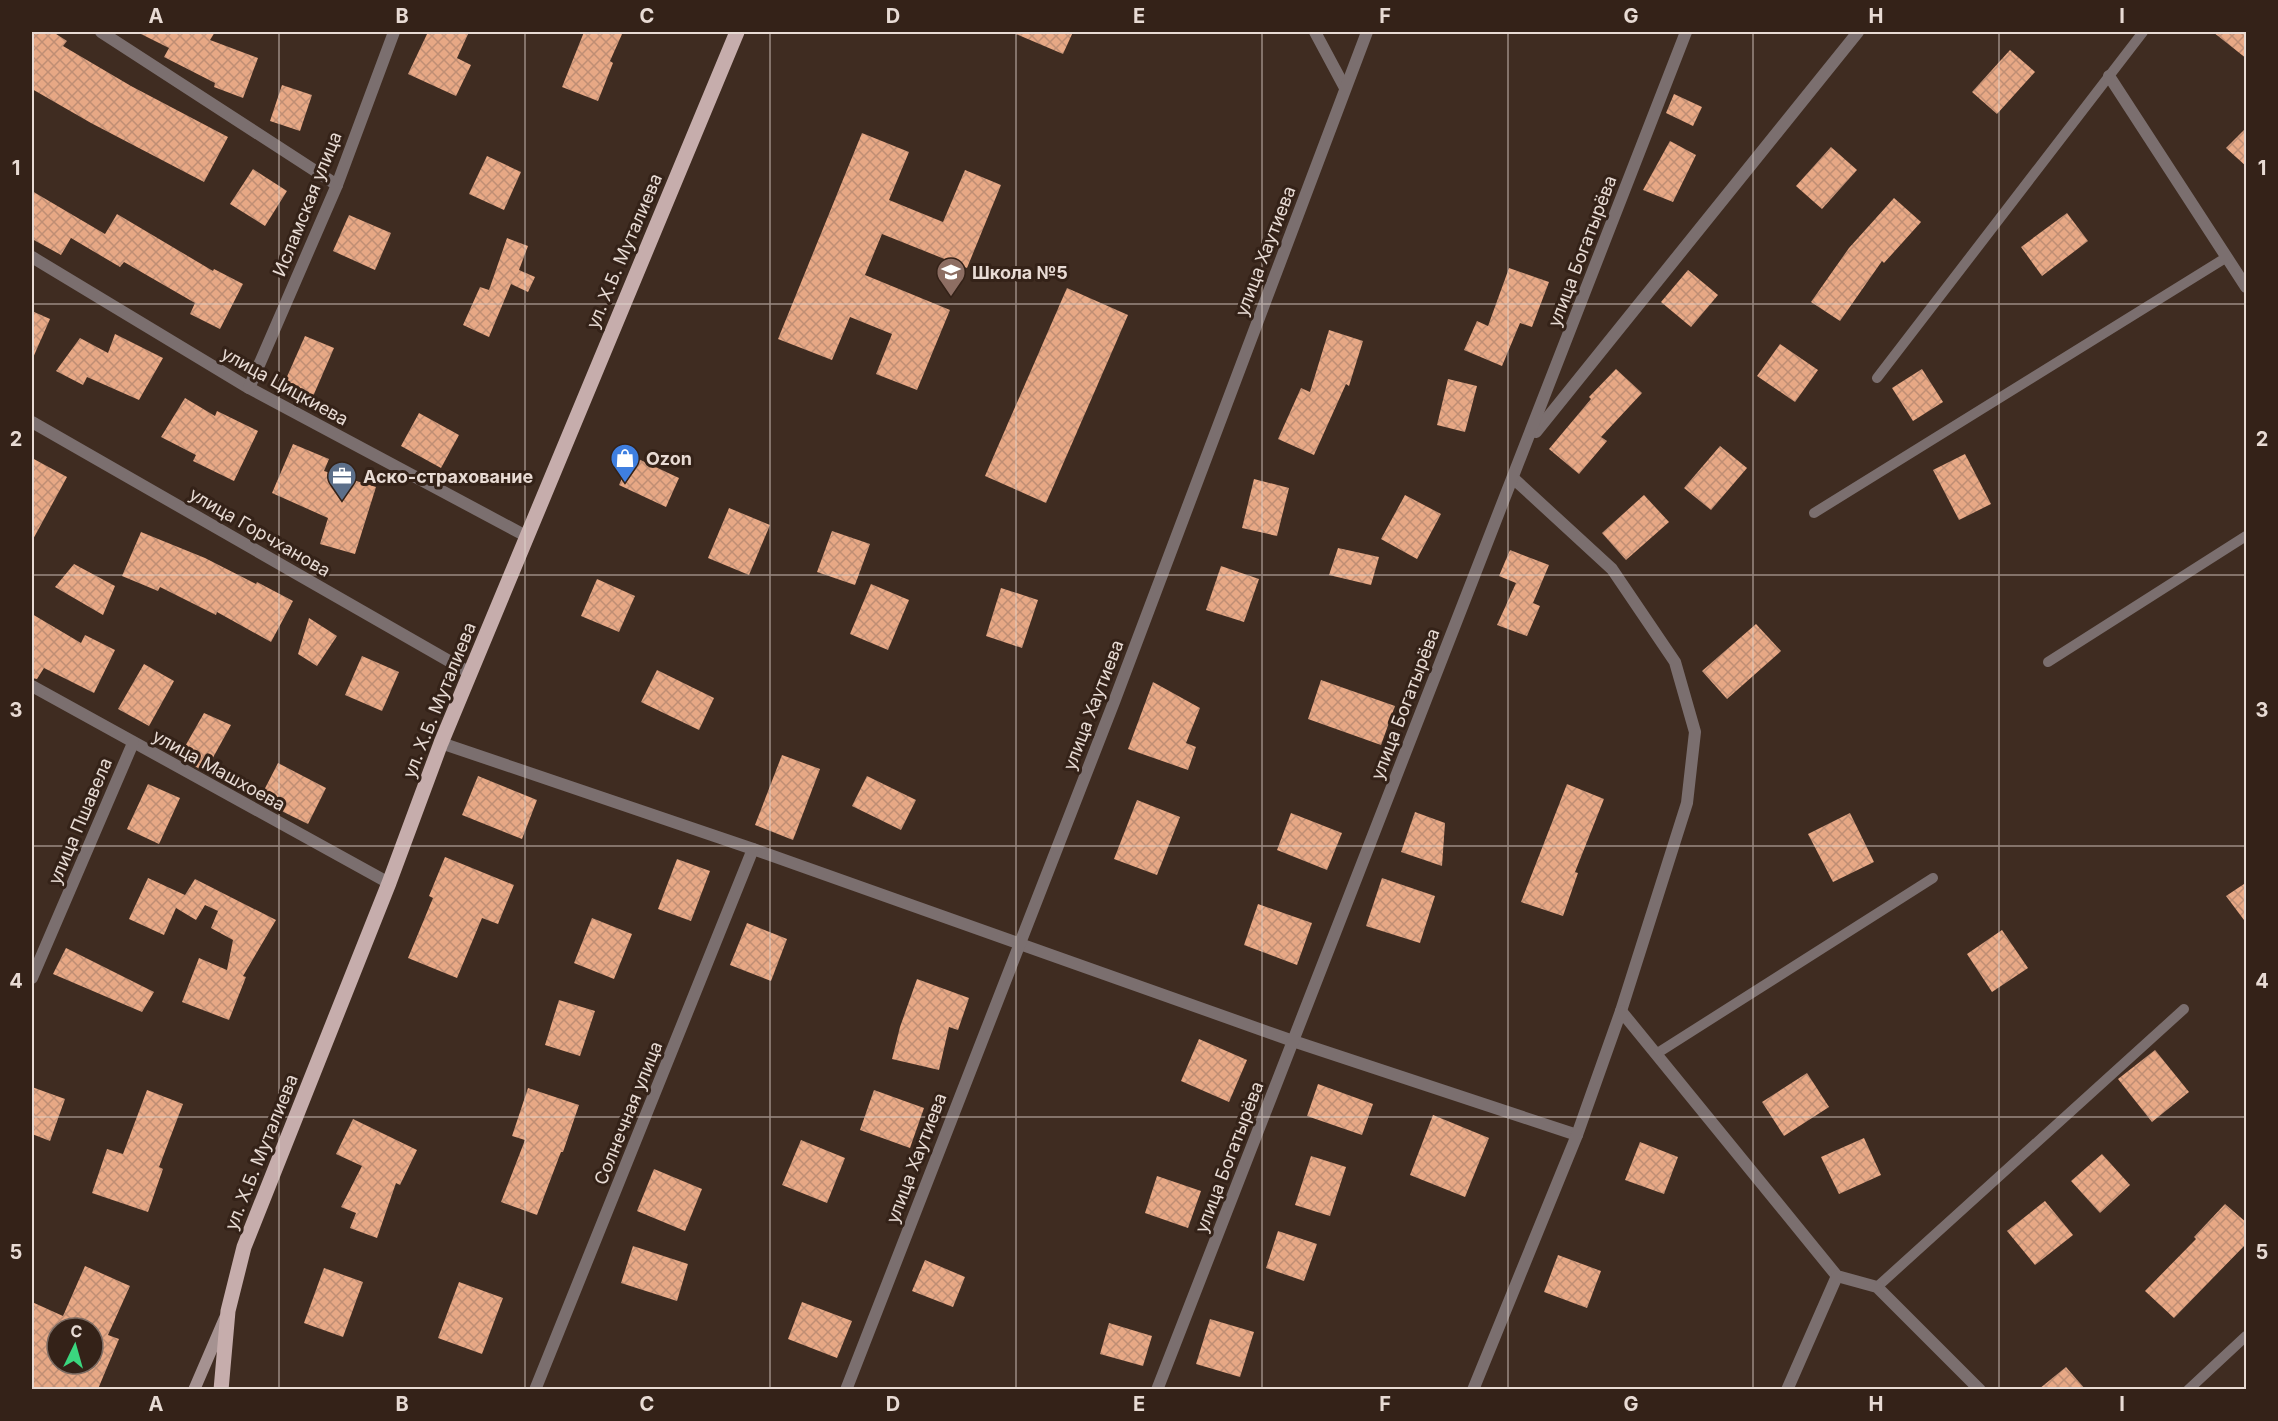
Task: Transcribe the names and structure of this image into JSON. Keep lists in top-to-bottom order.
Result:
{
  "streets": {
    "main road": ["ул. Х.Б. Муталиева"],
    "street": [
      "Исламская улица",
      "улица Хаутиева",
      "улица Богатырёва",
      "улица Цицкиева",
      "улица Горчханова",
      "улица Машхоева",
      "улица Пшавела",
      "Солнечная улица"
    ]
  },
  "crossings": [
    ["Исламская улица", "улица Цицкиева"],
    ["ул. Х.Б. Муталиева", "улица Цицкиева"],
    ["ул. Х.Б. Муталиева", "улица Горчханова"],
    ["ул. Х.Б. Муталиева", "улица Машхоева"],
    ["улица Машхоева", "улица Пшавела"]
  ],
  "places": {
    "school or university": ["Школа №5"],
    "shop": ["Ozon"],
    "office": ["Аско-страхование"]
  },
  "north": "top",
  "grid": {
    "columns": [
      "A",
      "B",
      "C",
      "D",
      "E",
      "F",
      "G",
      "H",
      "I"
    ],
    "rows": [
      "1",
      "2",
      "3",
      "4",
      "5"
    ]
  }
}
